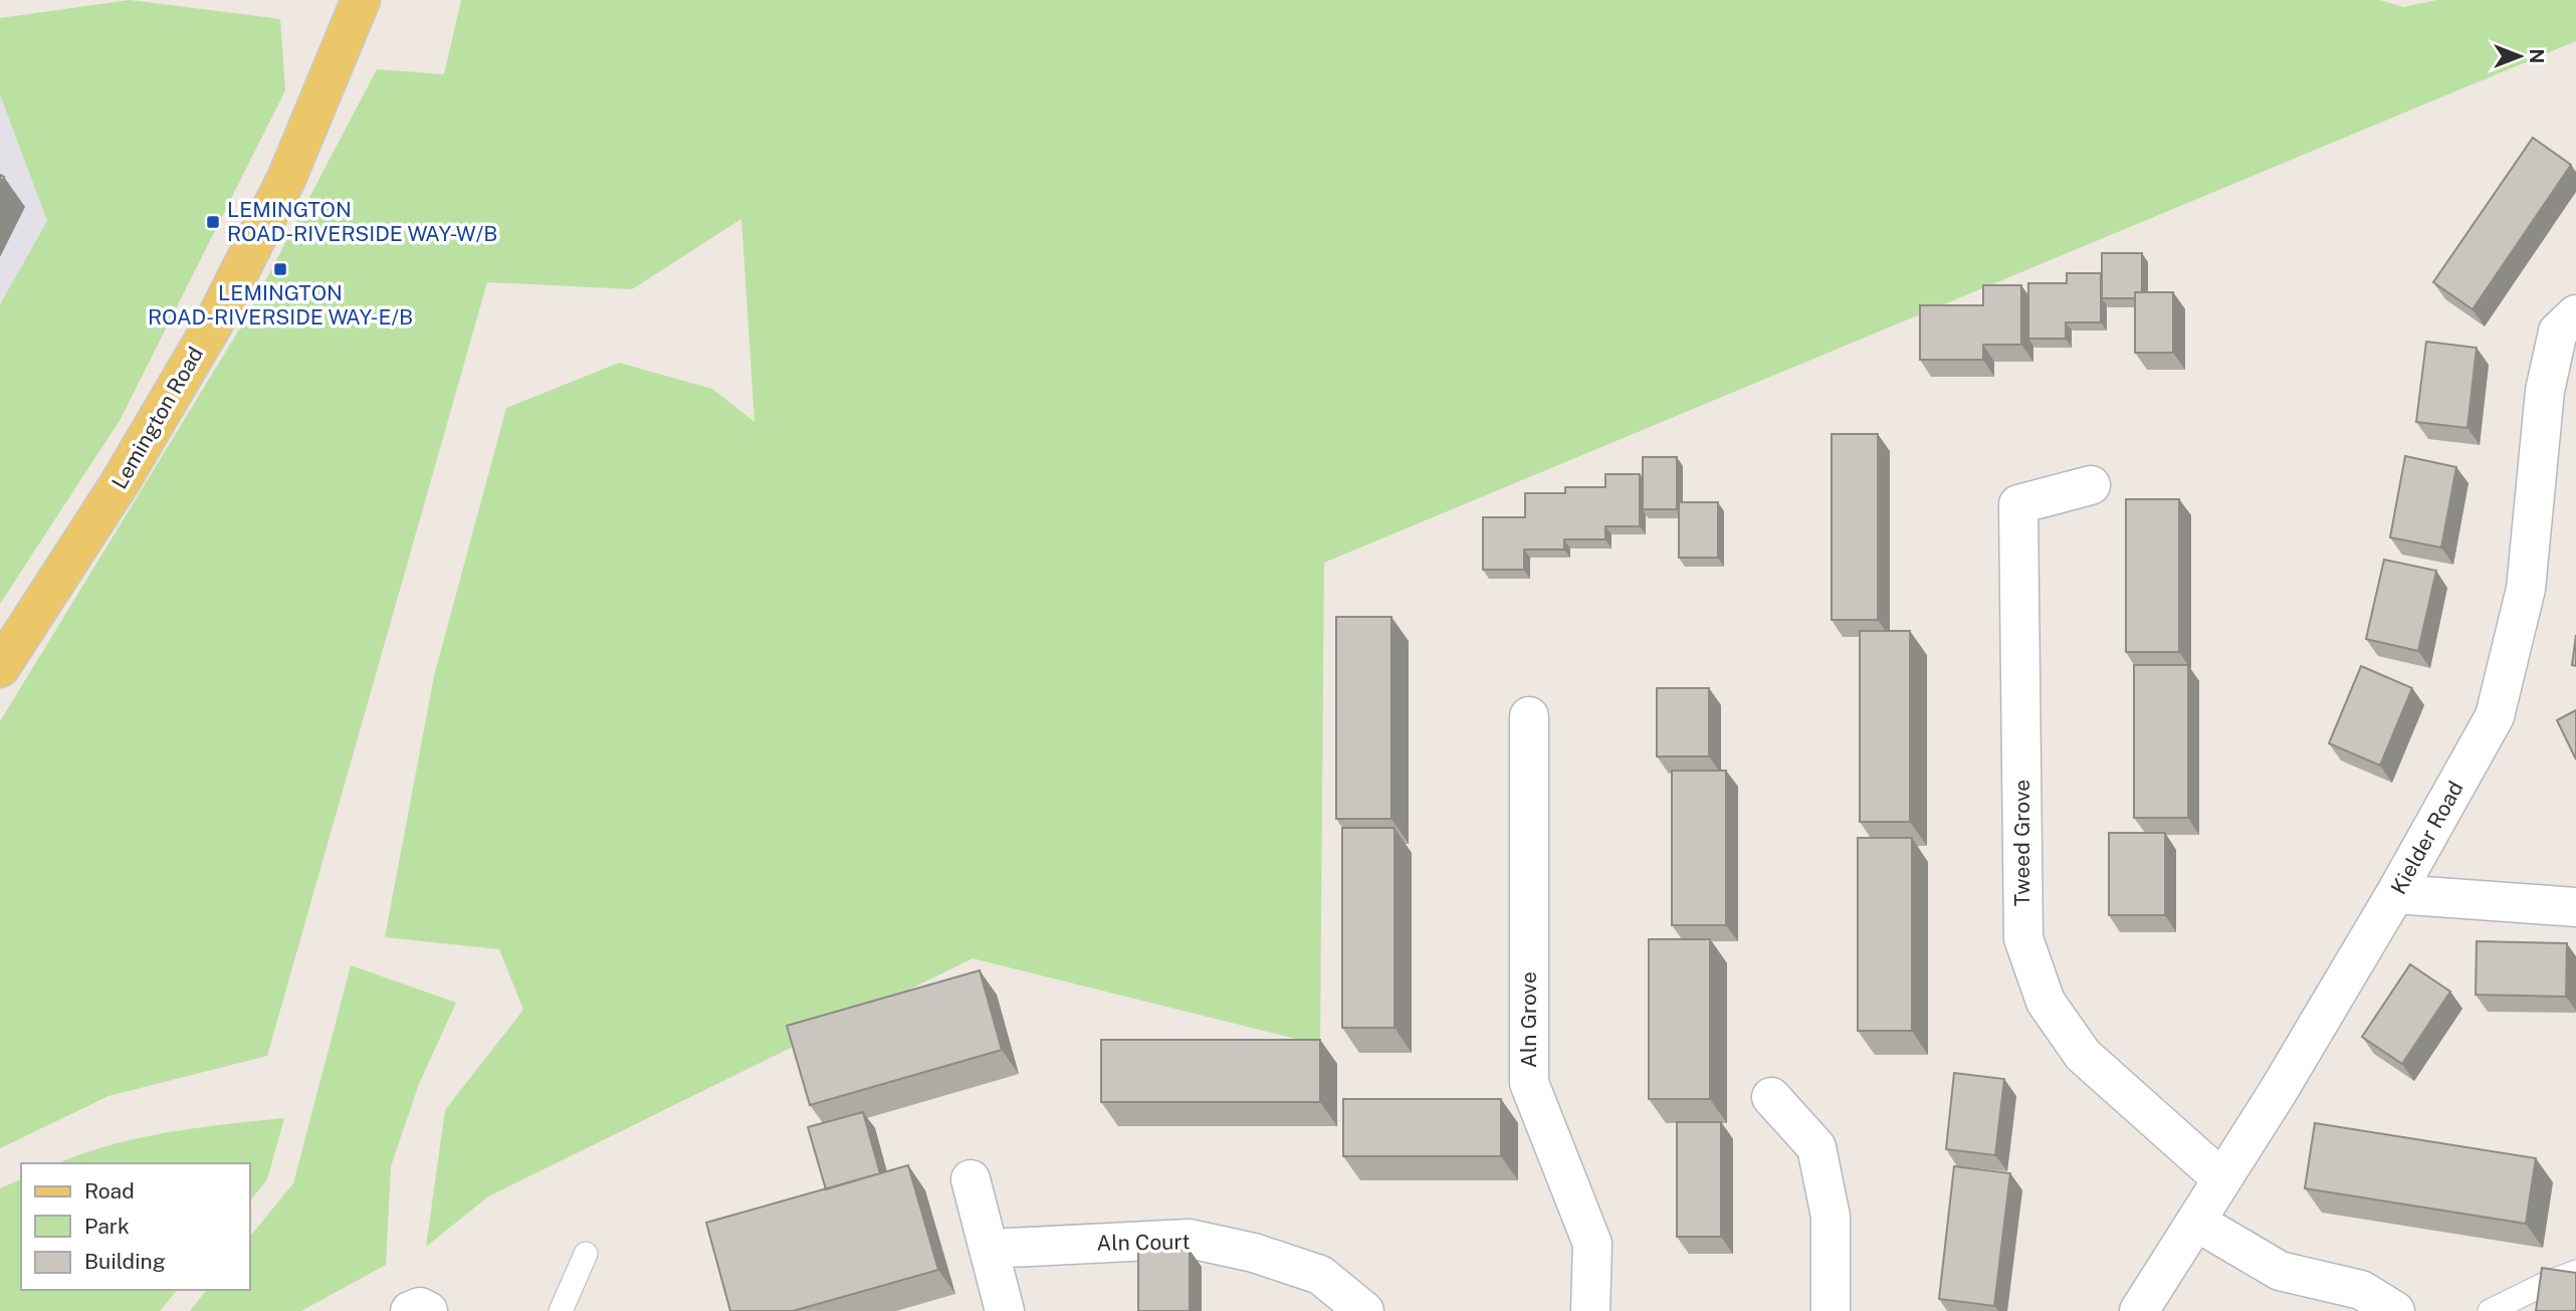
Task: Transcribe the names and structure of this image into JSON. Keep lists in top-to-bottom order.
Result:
{
  "streets": {
    "main road": ["Lemington Road"],
    "street": [
      "Kielder Road",
      "Tweed Grove",
      "Aln Grove",
      "Aln Court"
    ]
  },
  "crossings": [
    ["Kielder Road", "Tweed Grove"]
  ],
  "places": {
    "transit": ["LEMINGTON ROAD-RIVERSIDE WAY-W/B", "LEMINGTON ROAD-RIVERSIDE WAY-E/B"]
  },
  "legend": ["Road", "Park", "Building"],
  "north": "right"
}
